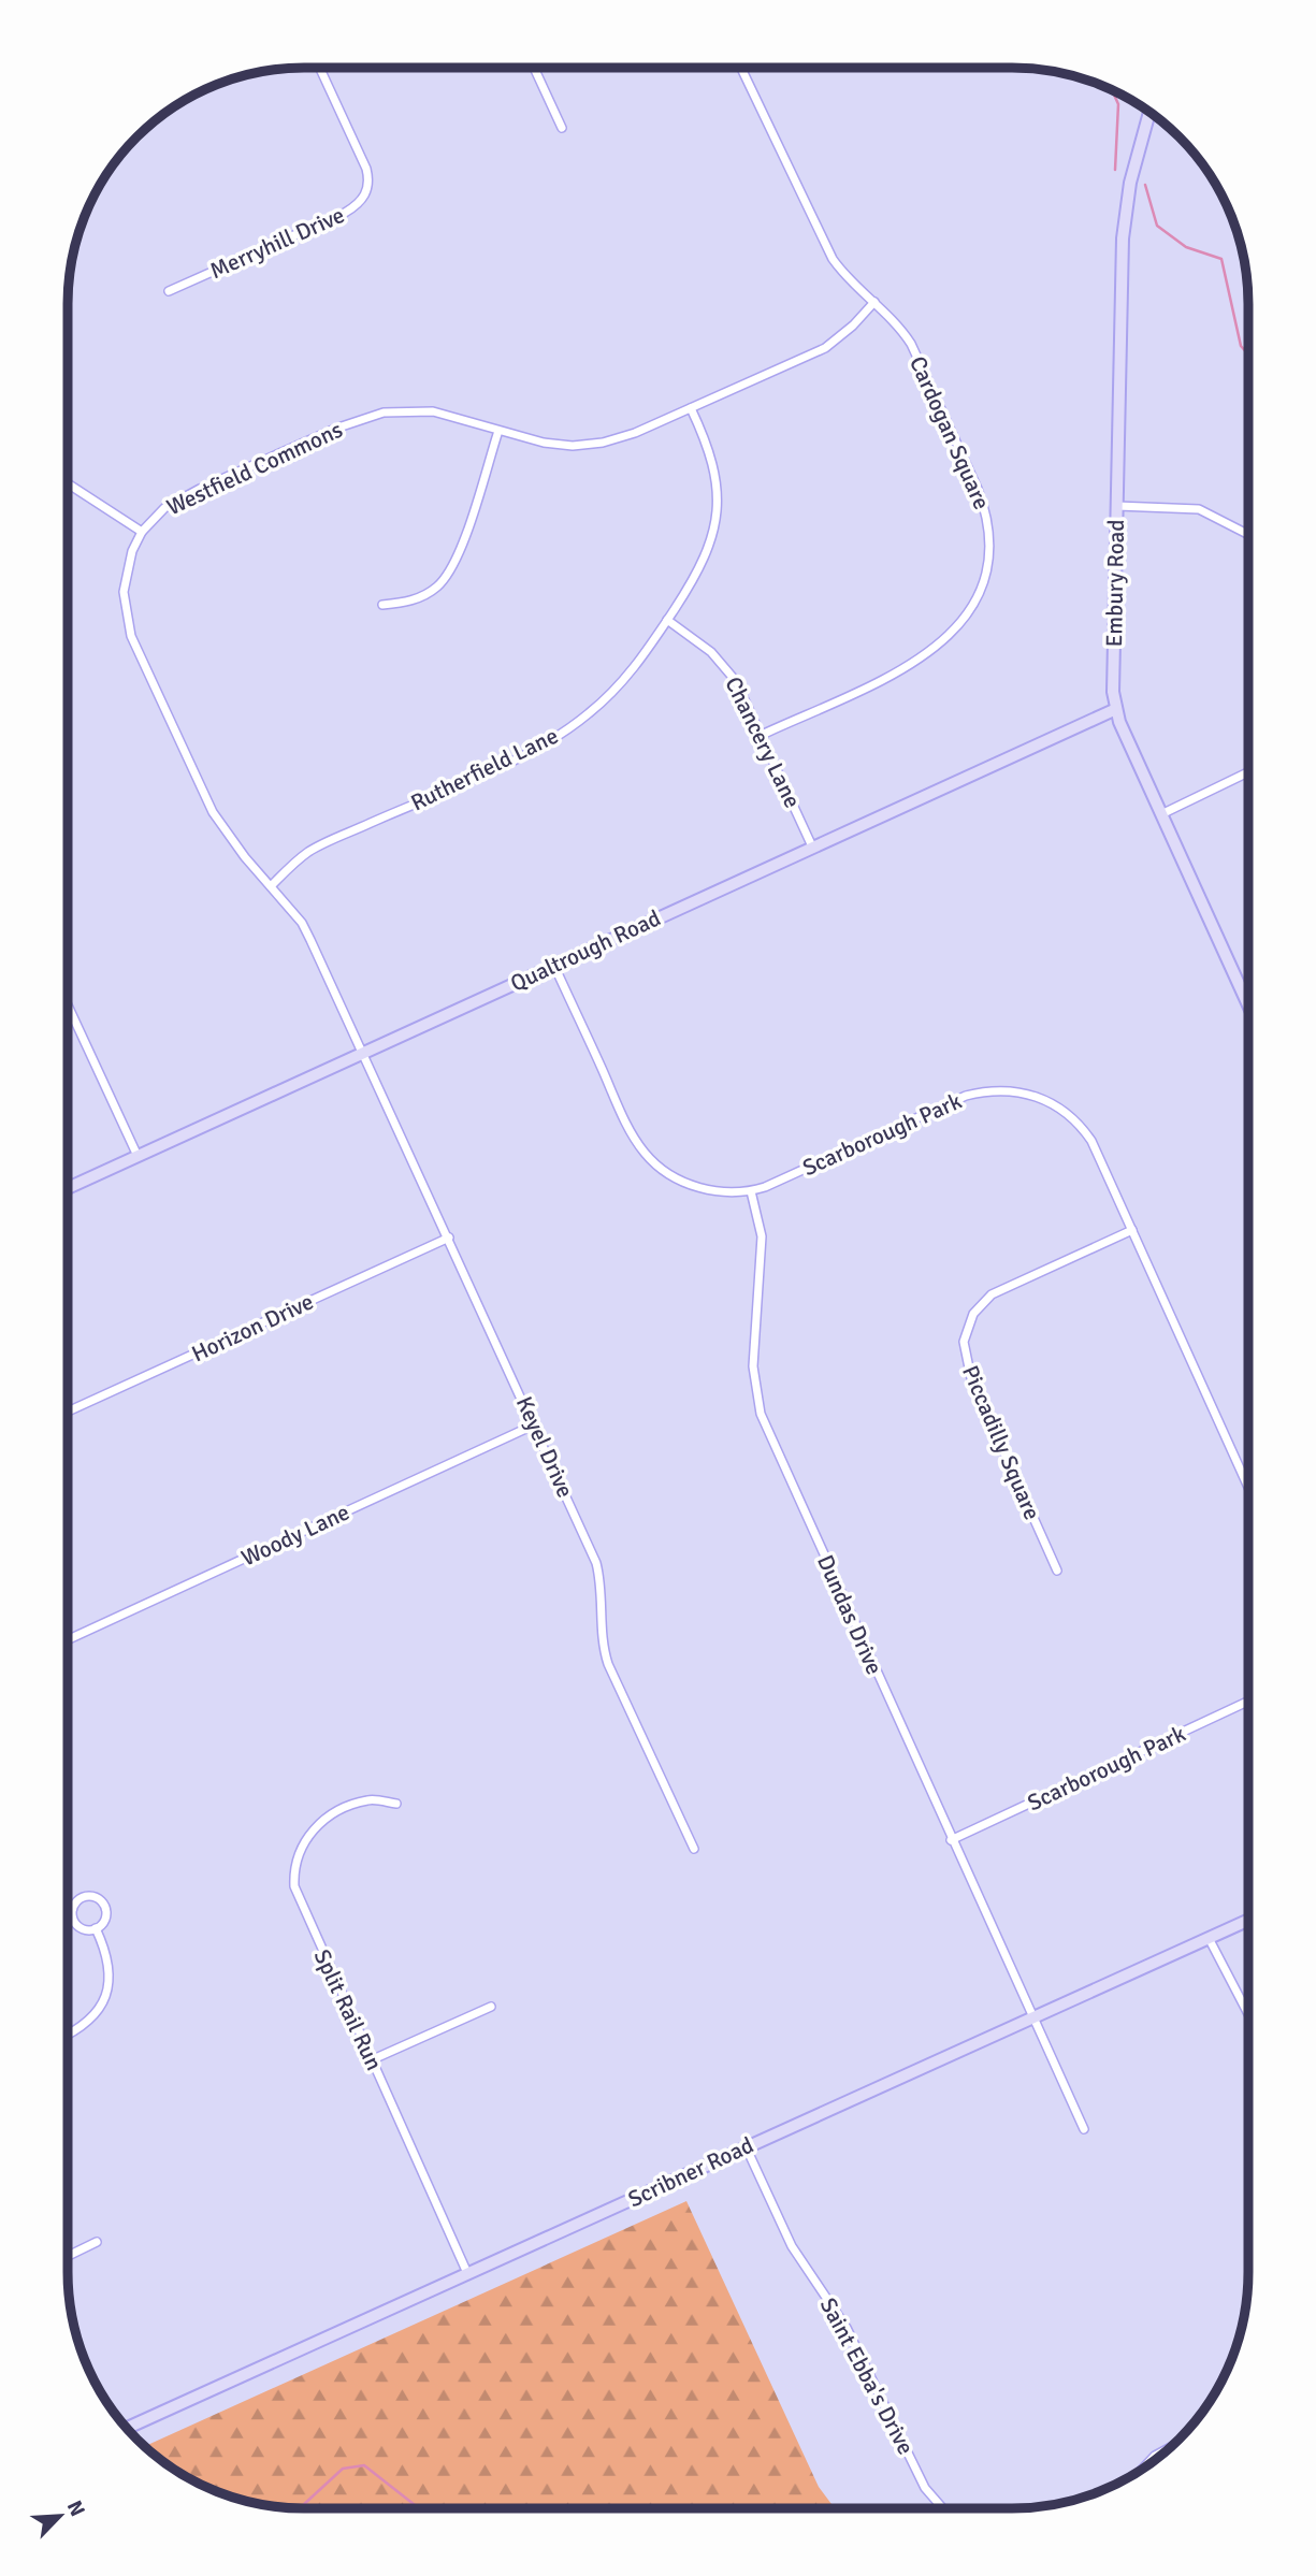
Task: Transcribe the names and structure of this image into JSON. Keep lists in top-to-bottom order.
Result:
{
  "streets": {
    "street": [
      "Merryhill Drive",
      "Cardogan Square",
      "Westfield Commons",
      "Embury Road",
      "Chancery Lane",
      "Rutherfield Lane",
      "Qualtrough Road",
      "Scarborough Park",
      "Horizon Drive",
      "Piccadilly Square",
      "Keyel Drive",
      "Woody Lane",
      "Dundas Drive",
      "Split Rail Run",
      "Scribner Road",
      "Saint Ebba's Drive"
    ]
  },
  "crossings": [
    ["Cardogan Square", "Westfield Commons"],
    ["Cardogan Square", "Chancery Lane"],
    ["Westfield Commons", "Rutherfield Lane"],
    ["Westfield Commons", "Qualtrough Road"],
    ["Westfield Commons", "Keyel Drive"],
    ["Embury Road", "Qualtrough Road"],
    ["Chancery Lane", "Rutherfield Lane"],
    ["Chancery Lane", "Qualtrough Road"],
    ["Qualtrough Road", "Scarborough Park"],
    ["Qualtrough Road", "Keyel Drive"],
    ["Scarborough Park", "Piccadilly Square"],
    ["Scarborough Park", "Dundas Drive"],
    ["Horizon Drive", "Keyel Drive"],
    ["Keyel Drive", "Woody Lane"],
    ["Dundas Drive", "Scribner Road"],
    ["Split Rail Run", "Scribner Road"],
    ["Scribner Road", "Saint Ebba's Drive"]
  ],
  "north": "top right"
}
